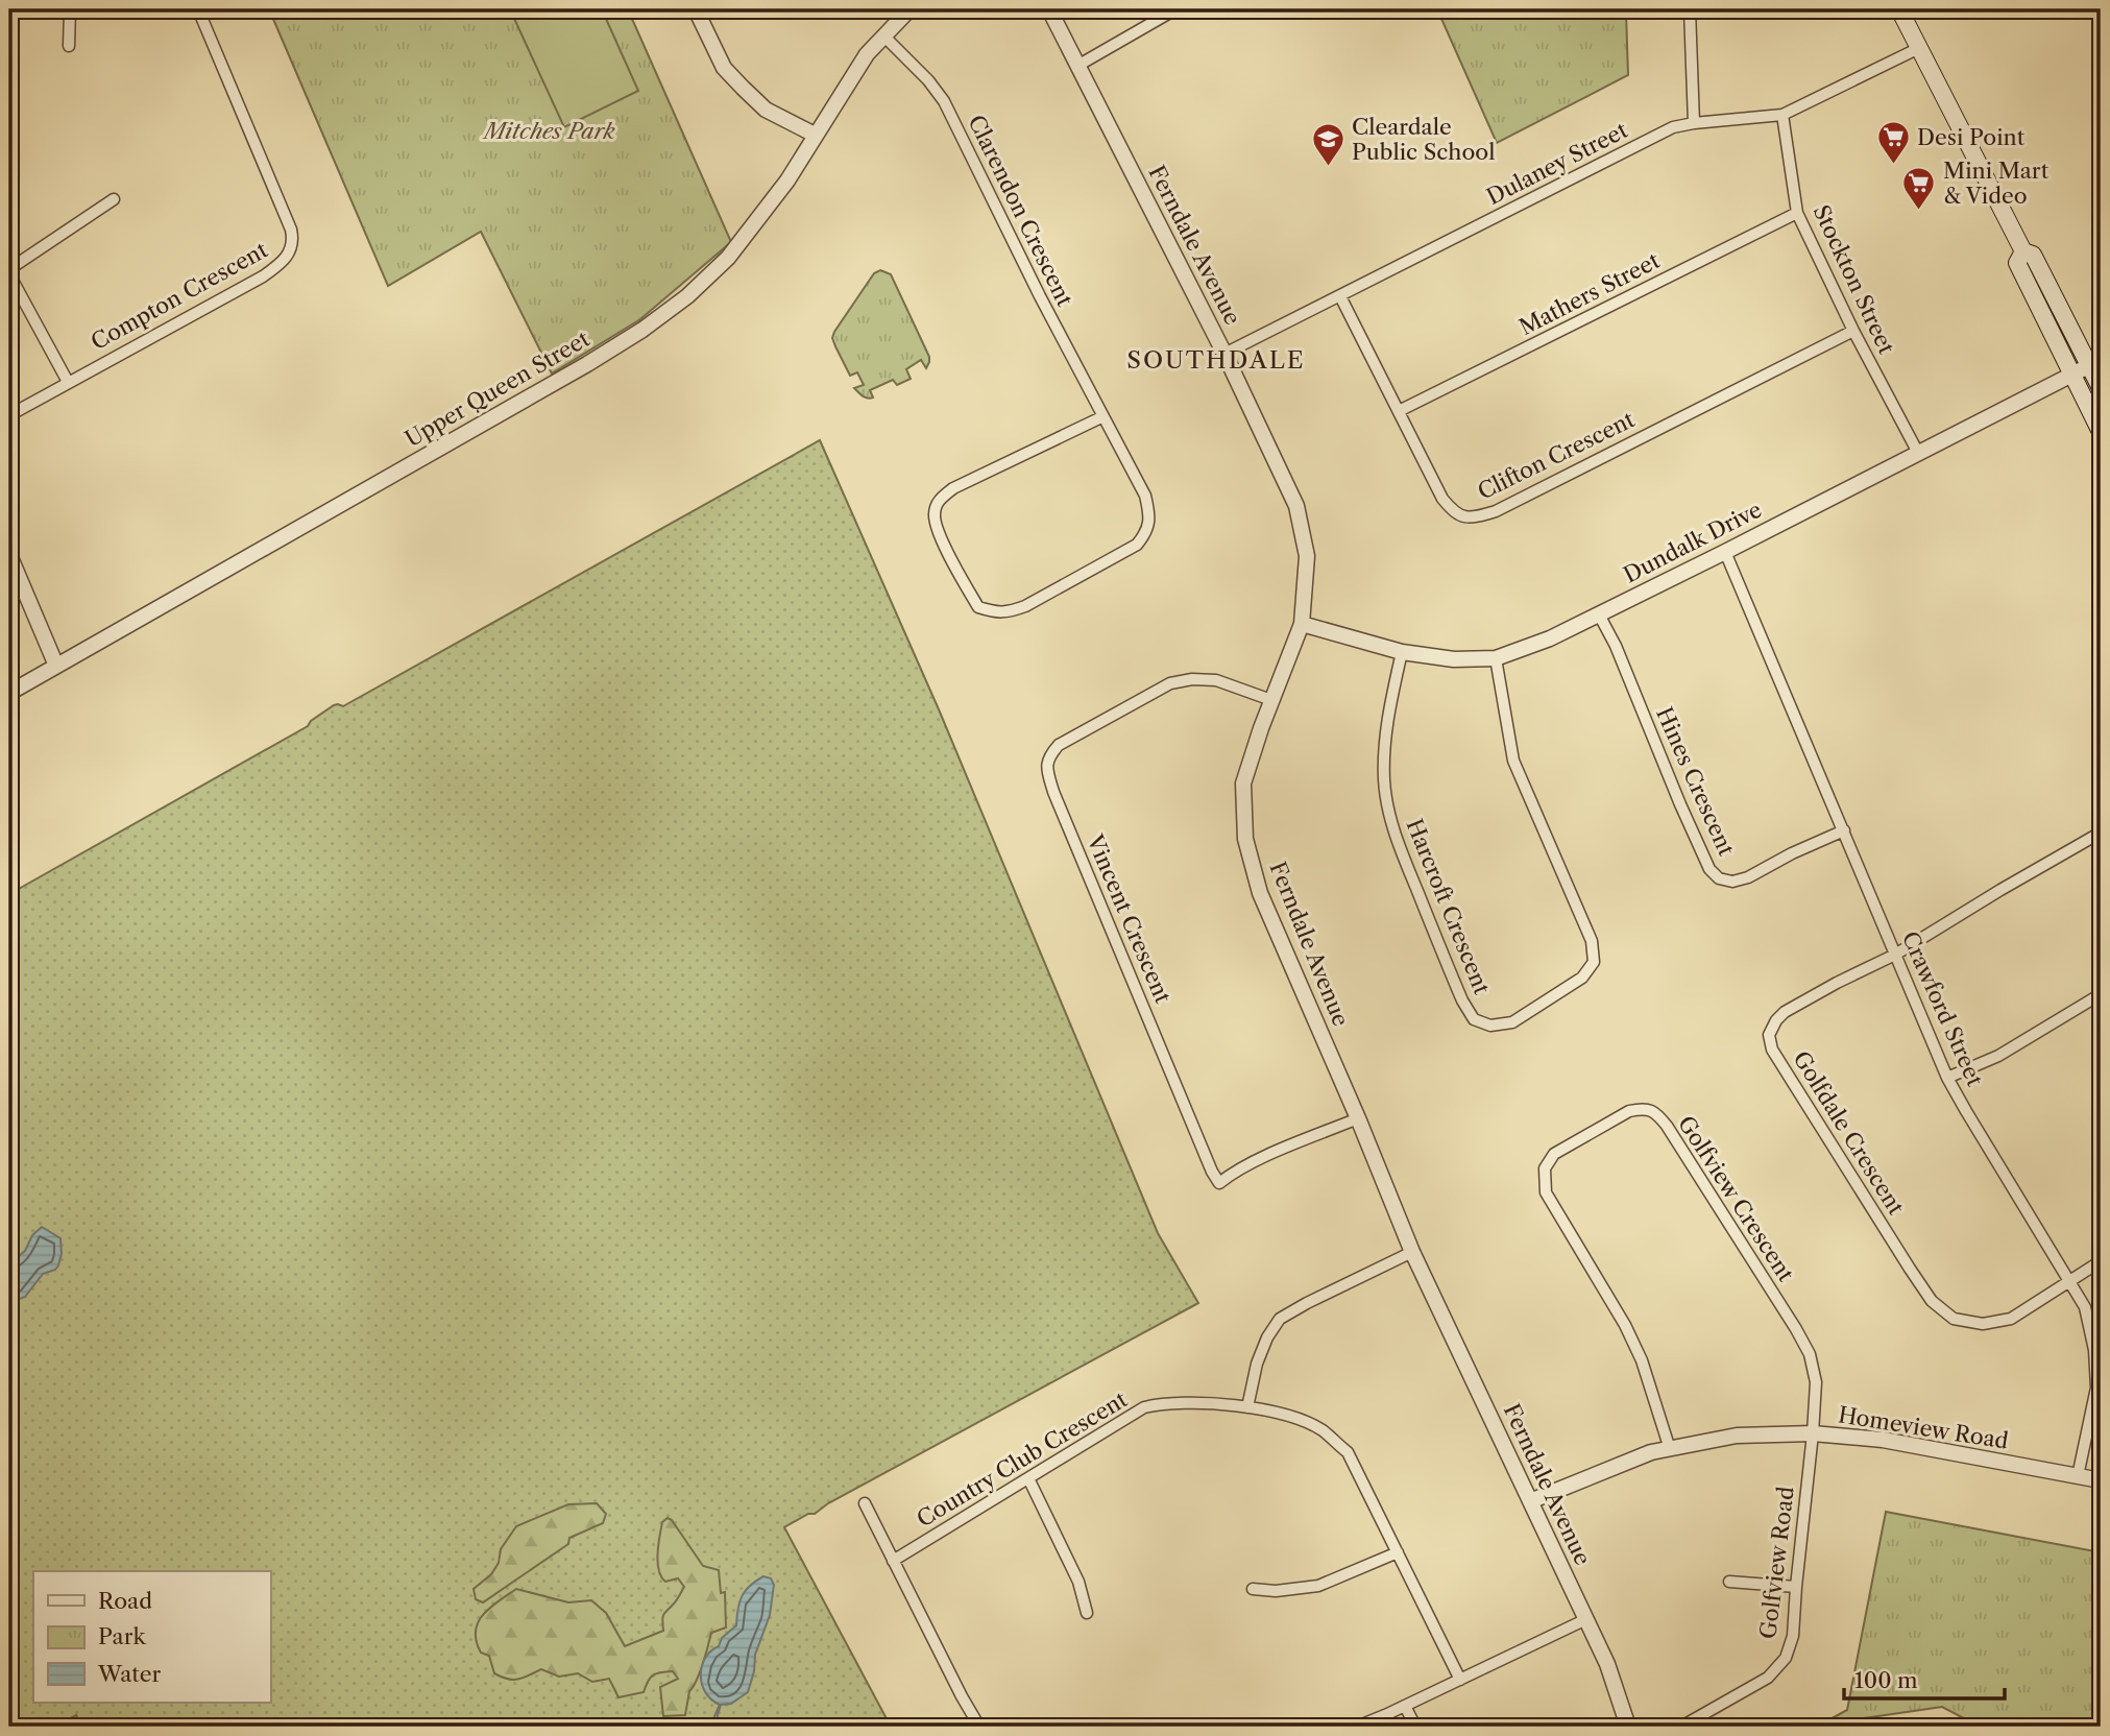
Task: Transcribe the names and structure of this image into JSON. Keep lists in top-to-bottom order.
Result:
{
  "streets": {
    "street": [
      "Dulaney Street",
      "Clarendon Crescent",
      "Ferndale Avenue",
      "Stockton Street",
      "Mathers Street",
      "Compton Crescent",
      "Upper Queen Street",
      "Clifton Crescent",
      "Dundalk Drive",
      "Hines Crescent",
      "Harcroft Crescent",
      "Vincent Crescent",
      "Crawford Street",
      "Golfdale Crescent",
      "Golfview Crescent",
      "Homeview Road",
      "Country Club Crescent",
      "Golfview Road"
    ]
  },
  "crossings": [
    ["Dulaney Street", "Ferndale Avenue"],
    ["Dulaney Street", "Stockton Street"],
    ["Dulaney Street", "Clifton Crescent"],
    ["Clarendon Crescent", "Upper Queen Street"],
    ["Ferndale Avenue", "Dundalk Drive"],
    ["Ferndale Avenue", "Vincent Crescent"],
    ["Ferndale Avenue", "Homeview Road"],
    ["Stockton Street", "Mathers Street"],
    ["Stockton Street", "Clifton Crescent"],
    ["Stockton Street", "Dundalk Drive"],
    ["Mathers Street", "Clifton Crescent"],
    ["Dundalk Drive", "Hines Crescent"],
    ["Dundalk Drive", "Harcroft Crescent"],
    ["Dundalk Drive", "Crawford Street"],
    ["Hines Crescent", "Crawford Street"],
    ["Crawford Street", "Golfdale Crescent"],
    ["Crawford Street", "Homeview Road"],
    ["Golfview Crescent", "Homeview Road"],
    ["Golfview Crescent", "Golfview Road"],
    ["Homeview Road", "Golfview Road"]
  ],
  "districts": ["SOUTHDALE"],
  "parks": ["Mitches Park"],
  "places": {
    "supermarket": ["Desi Point", "Mini Mart & Video"],
    "school or university": ["Cleardale Public School"]
  },
  "legend": ["Road", "Park", "Water"],
  "scale_bar": "100 m"
}
